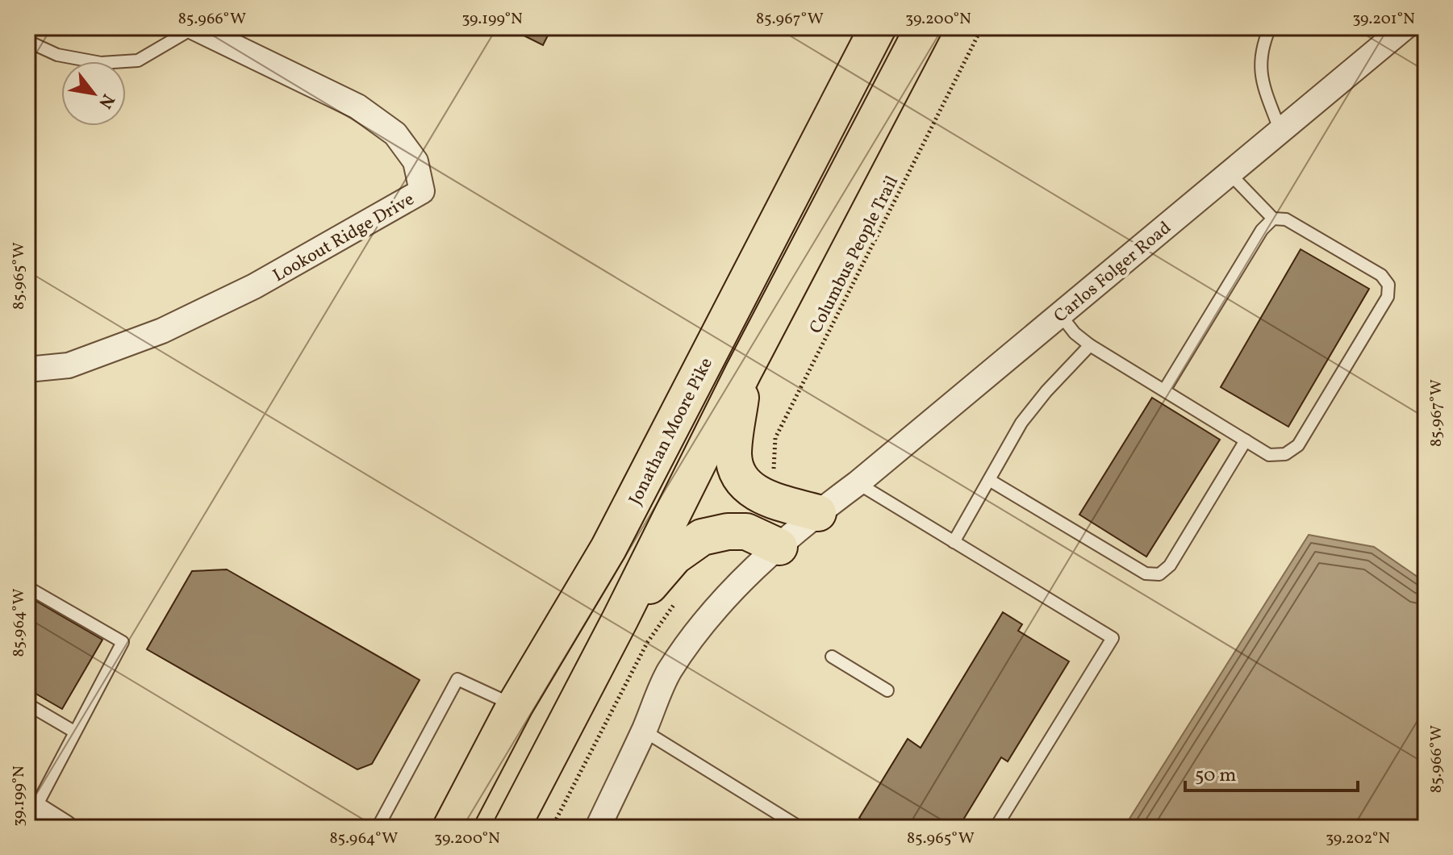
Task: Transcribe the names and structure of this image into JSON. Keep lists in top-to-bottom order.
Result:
{
  "streets": {
    "highway": ["Jonathan Moore Pike"],
    "street": ["Lookout Ridge Drive", "Carlos Folger Road"],
    "path": ["Columbus People Trail"]
  },
  "scale_bar": "50 m",
  "north": "bottom right",
  "coordinates": [
    "85.966°W",
    "39.199°N",
    "85.967°W",
    "39.200°N",
    "39.201°N",
    "85.965°W",
    "85.964°W",
    "39.202°N"
  ]
}
